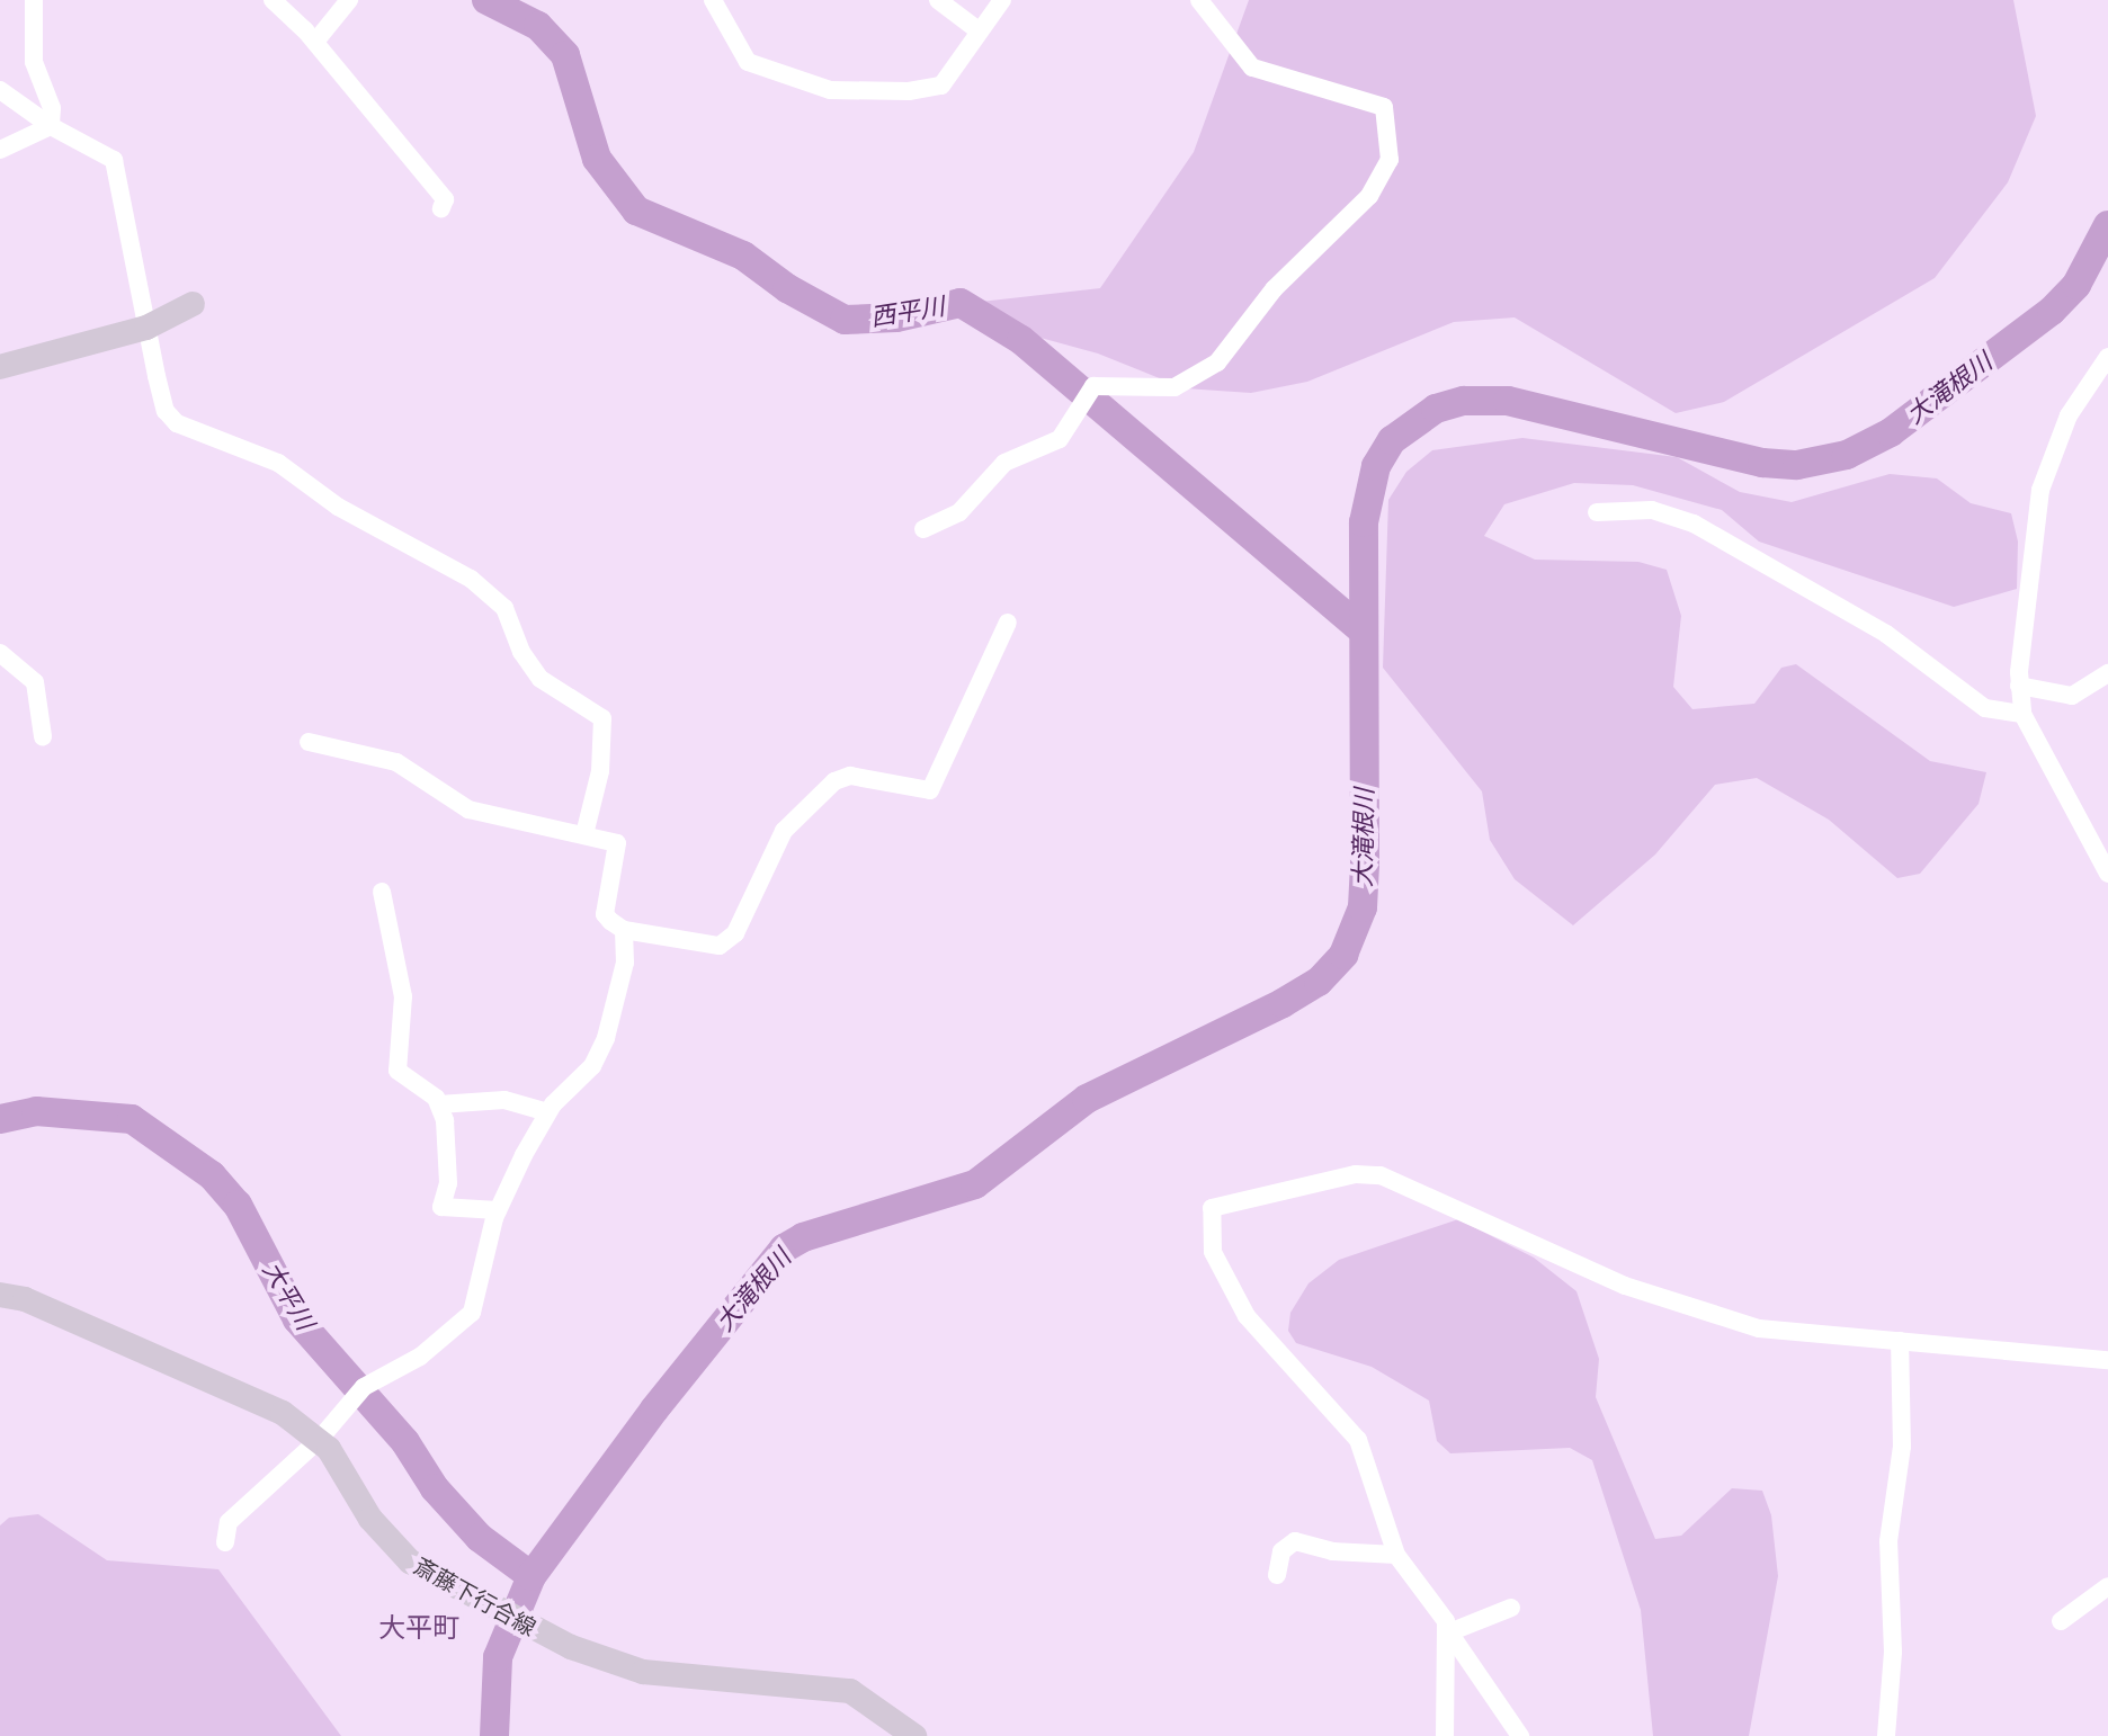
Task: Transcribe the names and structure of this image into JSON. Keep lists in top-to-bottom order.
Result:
{
  "streets": {
    "main road": ["斎藤下行合線"]
  },
  "districts": ["大平町"],
  "water": ["西平川", "大滝根川", "大平川"]
}
